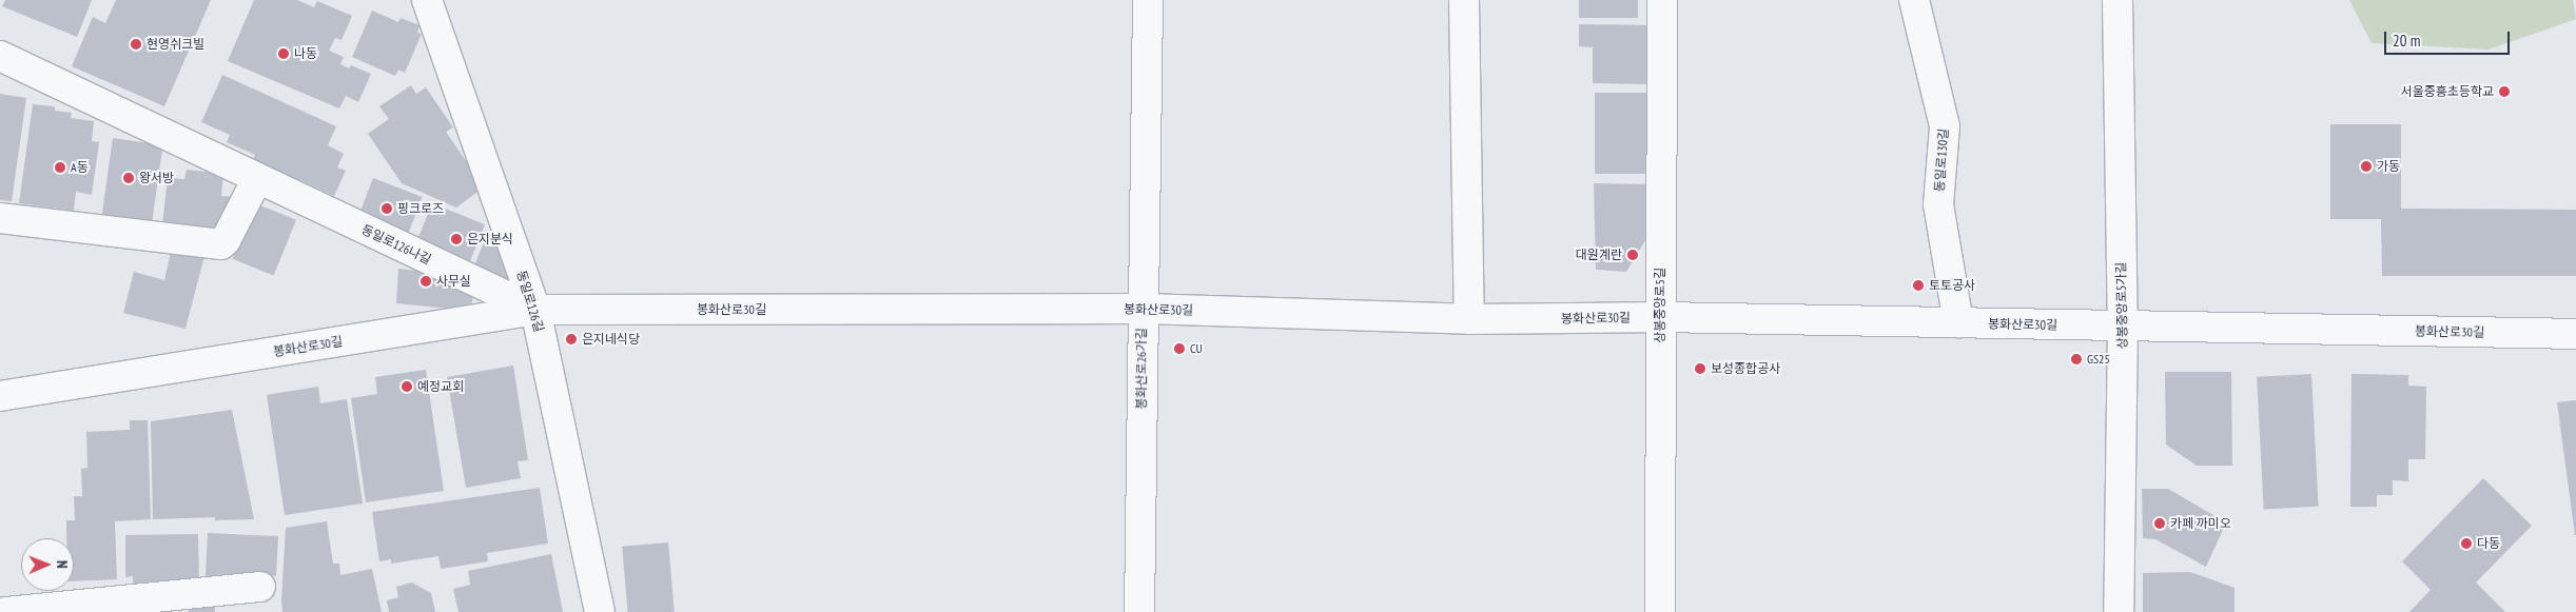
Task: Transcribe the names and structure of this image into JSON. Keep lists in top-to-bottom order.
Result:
{
  "streets": {
    "street": [
      "동일로130길",
      "동일로126나길",
      "동일로126길",
      "상봉중앙로5길",
      "상봉중앙로5가길",
      "봉화산로30길",
      "봉화산로26가길"
    ]
  },
  "crossings": [
    ["동일로130길", "봉화산로30길"],
    ["동일로126나길", "동일로126길"],
    ["동일로126나길", "봉화산로30길"],
    ["동일로126길", "봉화산로30길"],
    ["상봉중앙로5길", "봉화산로30길"],
    ["상봉중앙로5가길", "봉화산로30길"],
    ["봉화산로30길", "봉화산로26가길"]
  ],
  "places": [
    "현영쉬크빌",
    "나동",
    "서울중흥초등학교",
    "가동",
    "A동",
    "왕서방",
    "핑크로즈",
    "은지분식",
    "대원계란",
    "사무실",
    "토토공사",
    "은지네식당",
    "CU",
    "GS25",
    "보성종합공사",
    "예정교회",
    "카페 까미오",
    "다동"
  ],
  "scale_bar": "20 m",
  "north": "right"
}
